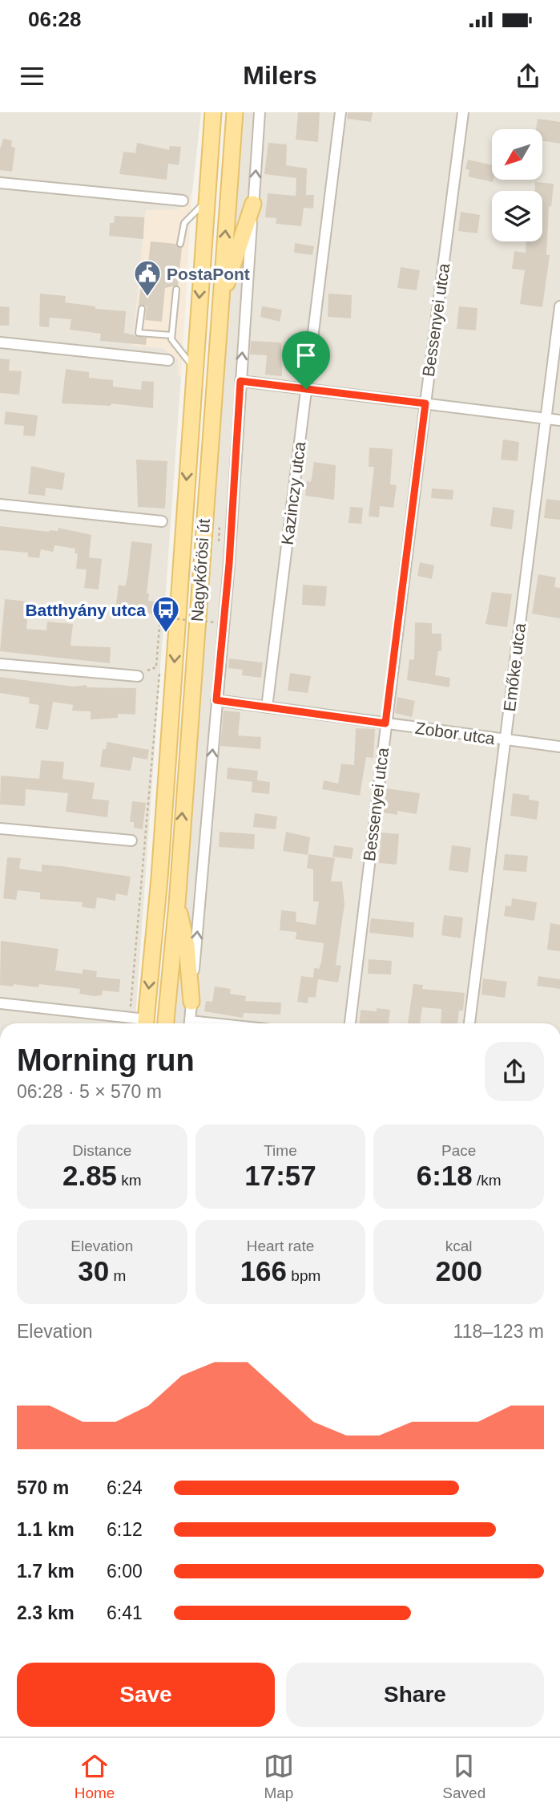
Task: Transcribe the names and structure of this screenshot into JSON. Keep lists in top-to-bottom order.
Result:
{
  "streets": {
    "main road": ["Nagykőrösi út"],
    "street": [
      "Bessenyei utca",
      "Kazinczy utca",
      "Emőke utca",
      "Zobor utca"
    ]
  },
  "crossings": [
    ["Bessenyei utca", "Zobor utca"],
    ["Kazinczy utca", "Zobor utca"],
    ["Nagykőrösi út", "Zobor utca"],
    ["Emőke utca", "Zobor utca"]
  ],
  "places": {
    "public building": ["PostaPont"],
    "bus stop": ["Batthyány utca"]
  },
  "north": "bottom left",
  "page": {
    "status": "06:28",
    "header": "Milers",
    "heading": ["Morning run", "06:28 · 5 × 570 m"],
    "stats": [
      ["Distance", "2.85 km"],
      ["Time", "17:57"],
      ["Pace", "6:18 /km"],
      ["Elevation", "30 m"],
      ["Heart rate", "166 bpm"],
      ["kcal", "200"]
    ],
    "chart": ["Elevation", "118–123 m"],
    "list": [
      {
        "name": "570 m",
        "note": "6:24"
      },
      {
        "name": "1.1 km",
        "note": "6:12"
      },
      {
        "name": "1.7 km",
        "note": "6:00"
      },
      {
        "name": "2.3 km",
        "note": "6:41"
      }
    ],
    "buttons": ["Save", "Share"],
    "tabs": ["Home", "Map", "Saved"]
  }
}
